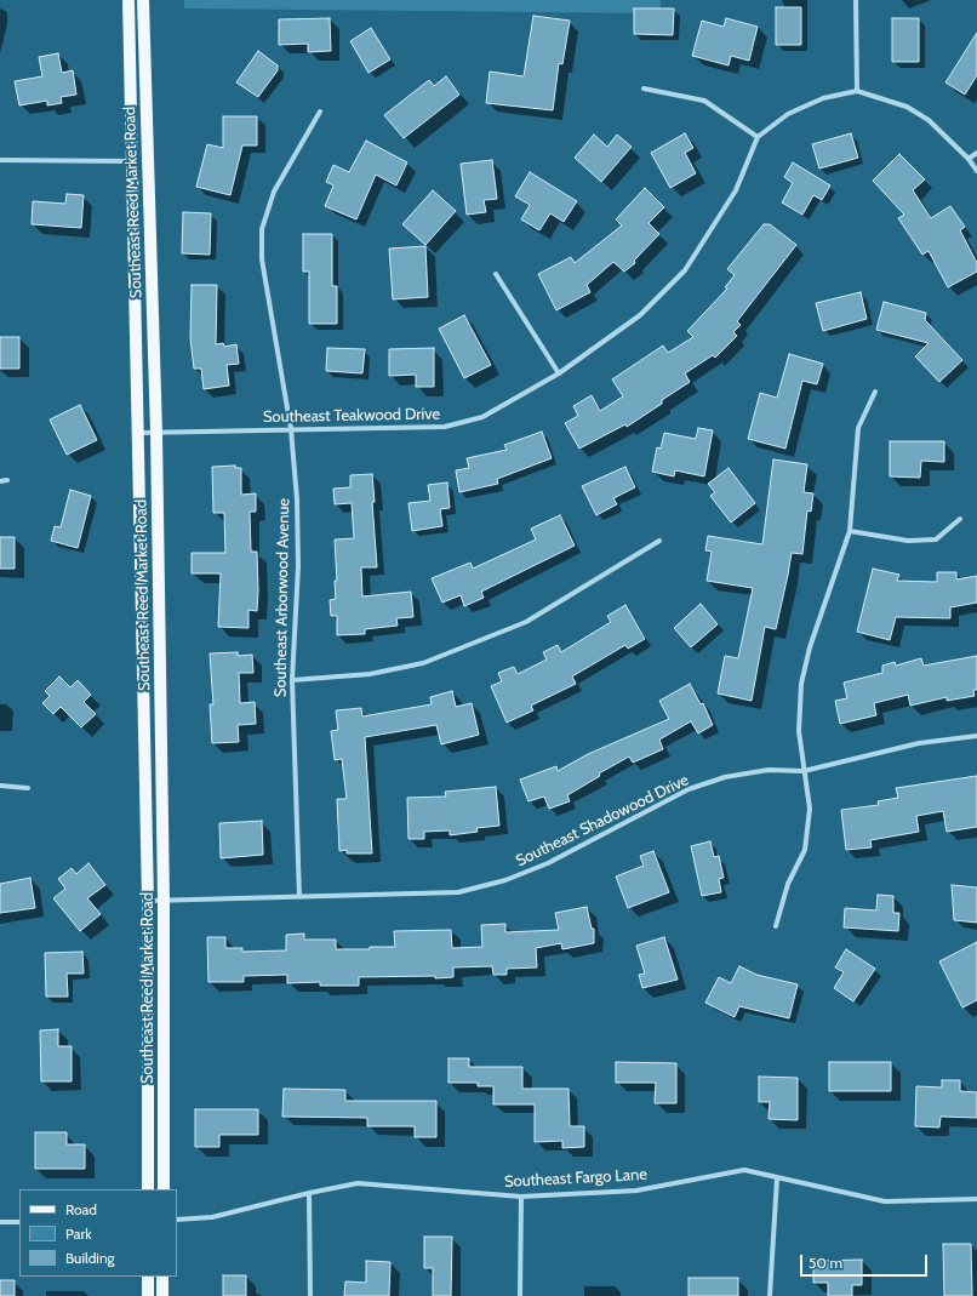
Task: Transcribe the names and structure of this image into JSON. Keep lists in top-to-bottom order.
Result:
{
  "streets": {
    "main road": ["Southeast Reed Market Road"],
    "street": [
      "Southeast Teakwood Drive",
      "Southeast Arborwood Avenue",
      "Southeast Shadowood Drive",
      "Southeast Fargo Lane"
    ]
  },
  "crossings": [
    ["Southeast Reed Market Road", "Southeast Teakwood Drive"],
    ["Southeast Reed Market Road", "Southeast Shadowood Drive"],
    ["Southeast Teakwood Drive", "Southeast Arborwood Avenue"],
    ["Southeast Arborwood Avenue", "Southeast Shadowood Drive"]
  ],
  "legend": ["Road", "Park", "Building"],
  "scale_bar": "50 m"
}
